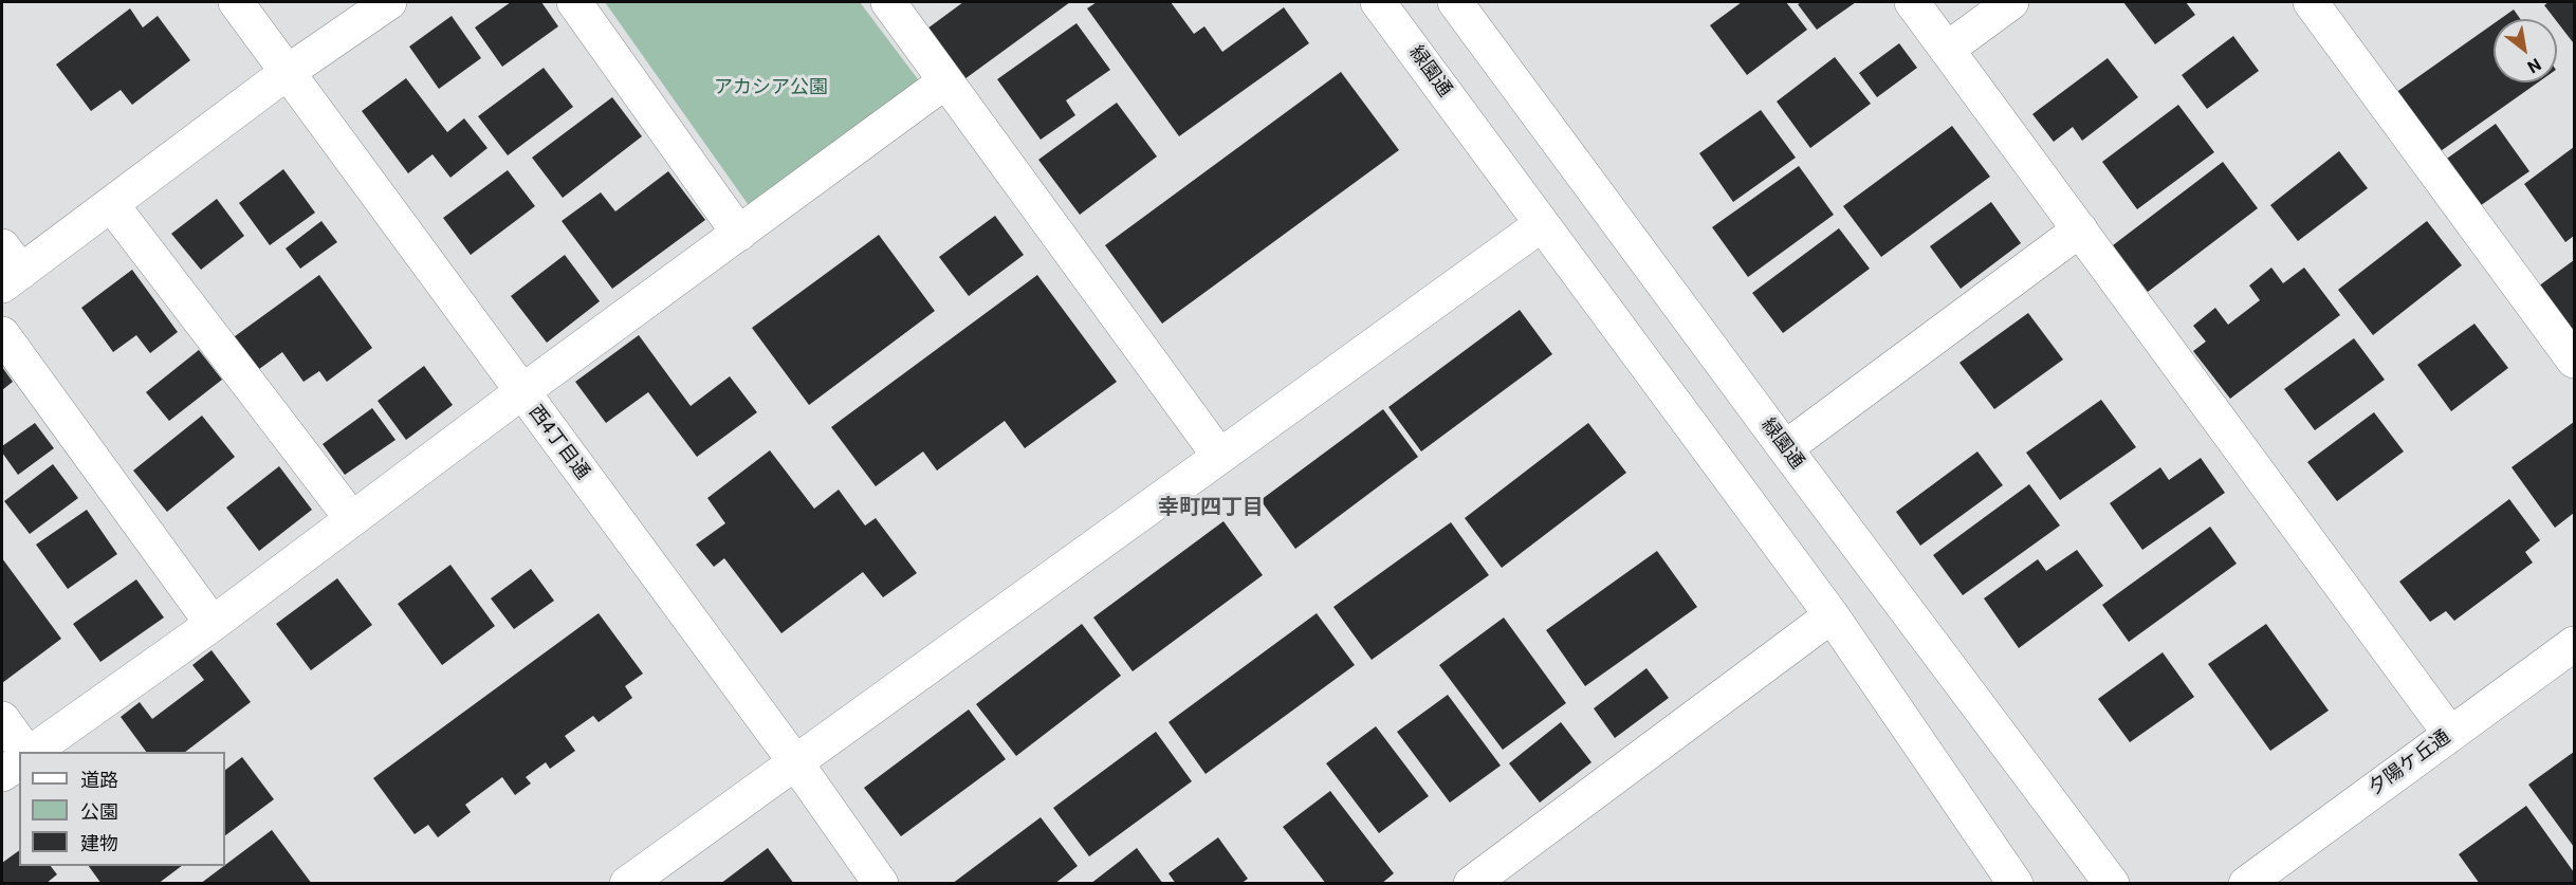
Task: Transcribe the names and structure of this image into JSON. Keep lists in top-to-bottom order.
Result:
{
  "streets": {
    "street": ["緑園通", "西4丁目通", "夕陽ケ丘通"]
  },
  "districts": ["幸町四丁目"],
  "parks": ["アカシア公園"],
  "legend": ["道路", "公園", "建物"],
  "north": "bottom right"
}
